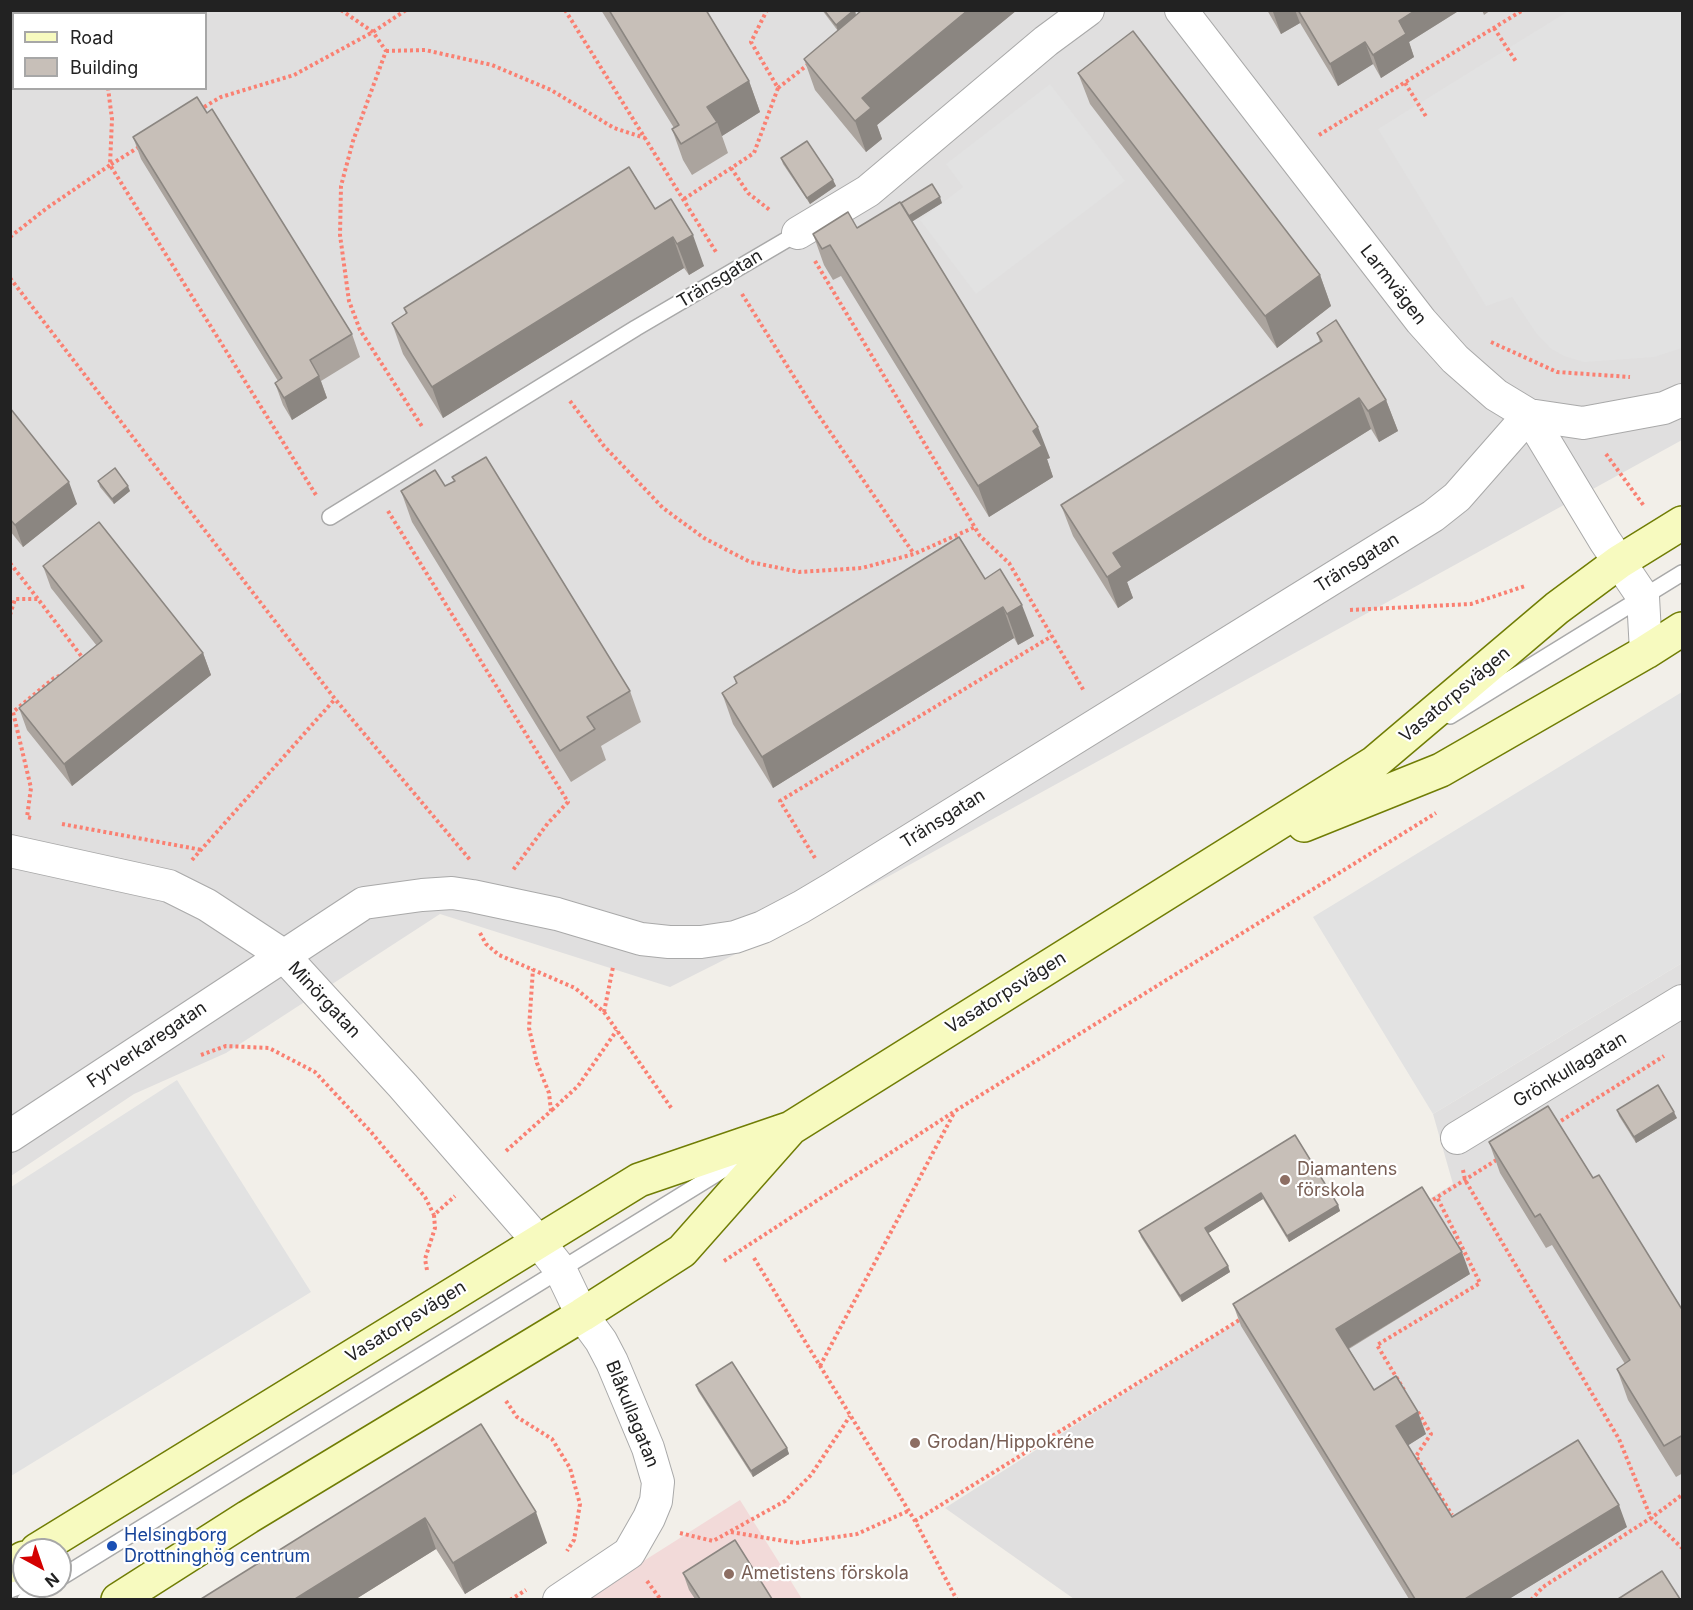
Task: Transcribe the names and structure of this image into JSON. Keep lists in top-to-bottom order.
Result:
{
  "streets": {
    "main road": ["Vasatorpsvägen"],
    "street": [
      "Tränsgatan",
      "Larmvägen",
      "Minörgatan",
      "Fyrverkaregatan",
      "Grönkullagatan",
      "Blåkullagatan"
    ]
  },
  "crossings": [
    ["Tränsgatan", "Larmvägen"],
    ["Tränsgatan", "Minörgatan"],
    ["Tränsgatan", "Fyrverkaregatan"],
    ["Vasatorpsvägen", "Minörgatan"],
    ["Vasatorpsvägen", "Blåkullagatan"],
    ["Minörgatan", "Fyrverkaregatan"],
    ["Minörgatan", "Blåkullagatan"]
  ],
  "places": [
    "Diamantens förskola",
    "Grodan/Hippokréne",
    "Helsingborg Drottninghög centrum",
    "Ametistens förskola"
  ],
  "legend": ["Road", "Building"],
  "north": "bottom right"
}
